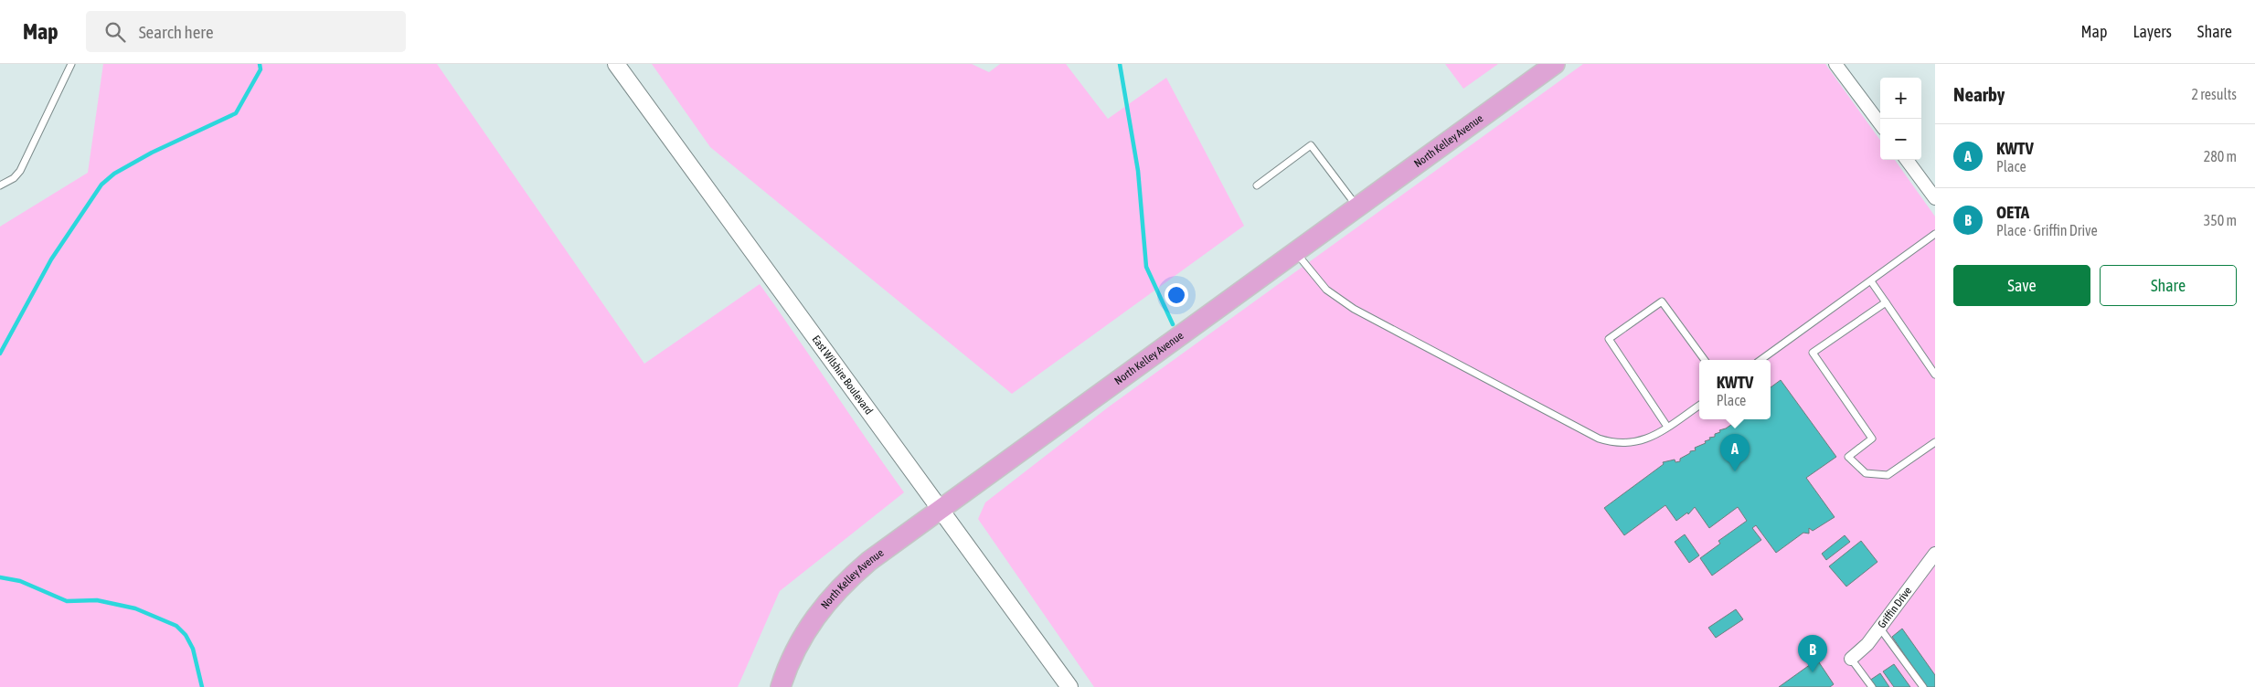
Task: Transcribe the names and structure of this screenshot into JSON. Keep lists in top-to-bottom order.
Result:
{
  "streets": {
    "main road": ["North Kelley Avenue"],
    "street": ["East Wilshire Boulevard", "Griffin Drive"]
  },
  "crossings": [
    ["North Kelley Avenue", "East Wilshire Boulevard"]
  ],
  "page": {
    "header": "Map",
    "search": "Search here",
    "nav": ["Map", "Layers", "Share"],
    "heading": ["Nearby", "2 results"],
    "map_buttons": ["+", "−"],
    "list": [
      {
        "mark": "A",
        "name": "KWTV",
        "note": "Place",
        "value": "280 m"
      },
      {
        "mark": "B",
        "name": "OETA",
        "note": "Place · Griffin Drive",
        "value": "350 m"
      }
    ],
    "buttons": ["Save", "Share"],
    "popup": ["KWTV", "Place"],
    "pins": ["A", "B"]
  }
}
